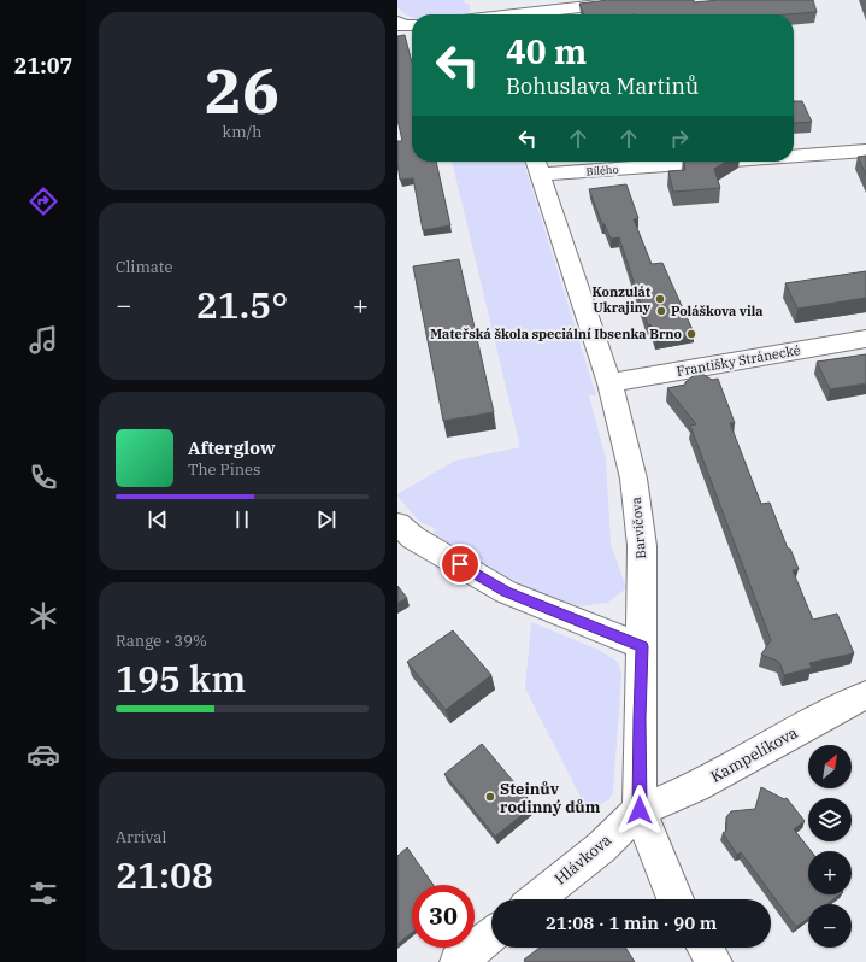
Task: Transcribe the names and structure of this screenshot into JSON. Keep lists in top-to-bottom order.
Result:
{
  "streets": {
    "street": [
      "Bílého",
      "Františky Stránecké",
      "Barvičova",
      "Kampelíkova",
      "Hlávkova"
    ]
  },
  "crossings": [
    ["Bílého", "Barvičova"],
    ["Františky Stránecké", "Barvičova"],
    ["Barvičova", "Kampelíkova"],
    ["Barvičova", "Hlávkova"],
    ["Kampelíkova", "Hlávkova"]
  ],
  "places": [
    "Konzulát Ukrajiny",
    "Poláškova vila",
    "Mateřská škola speciální Ibsenka Brno",
    "Steinův rodinný dům"
  ],
  "north": "top right",
  "page": {
    "tabs": "21:07",
    "tile": [
      ["26", "km/h"],
      "Climate",
      ["Range · 39%", "195 km"],
      ["Arrival", "21:08"]
    ],
    "turn": ["40 m", "Bohuslava Martinů"],
    "heat": ["−", "21.5°", "+"],
    "song": ["Afterglow", "The Pines"],
    "map_buttons": ["+", "−"],
    "limit": "30",
    "trip": "21:08 · 1 min · 90 m"
  }
}
